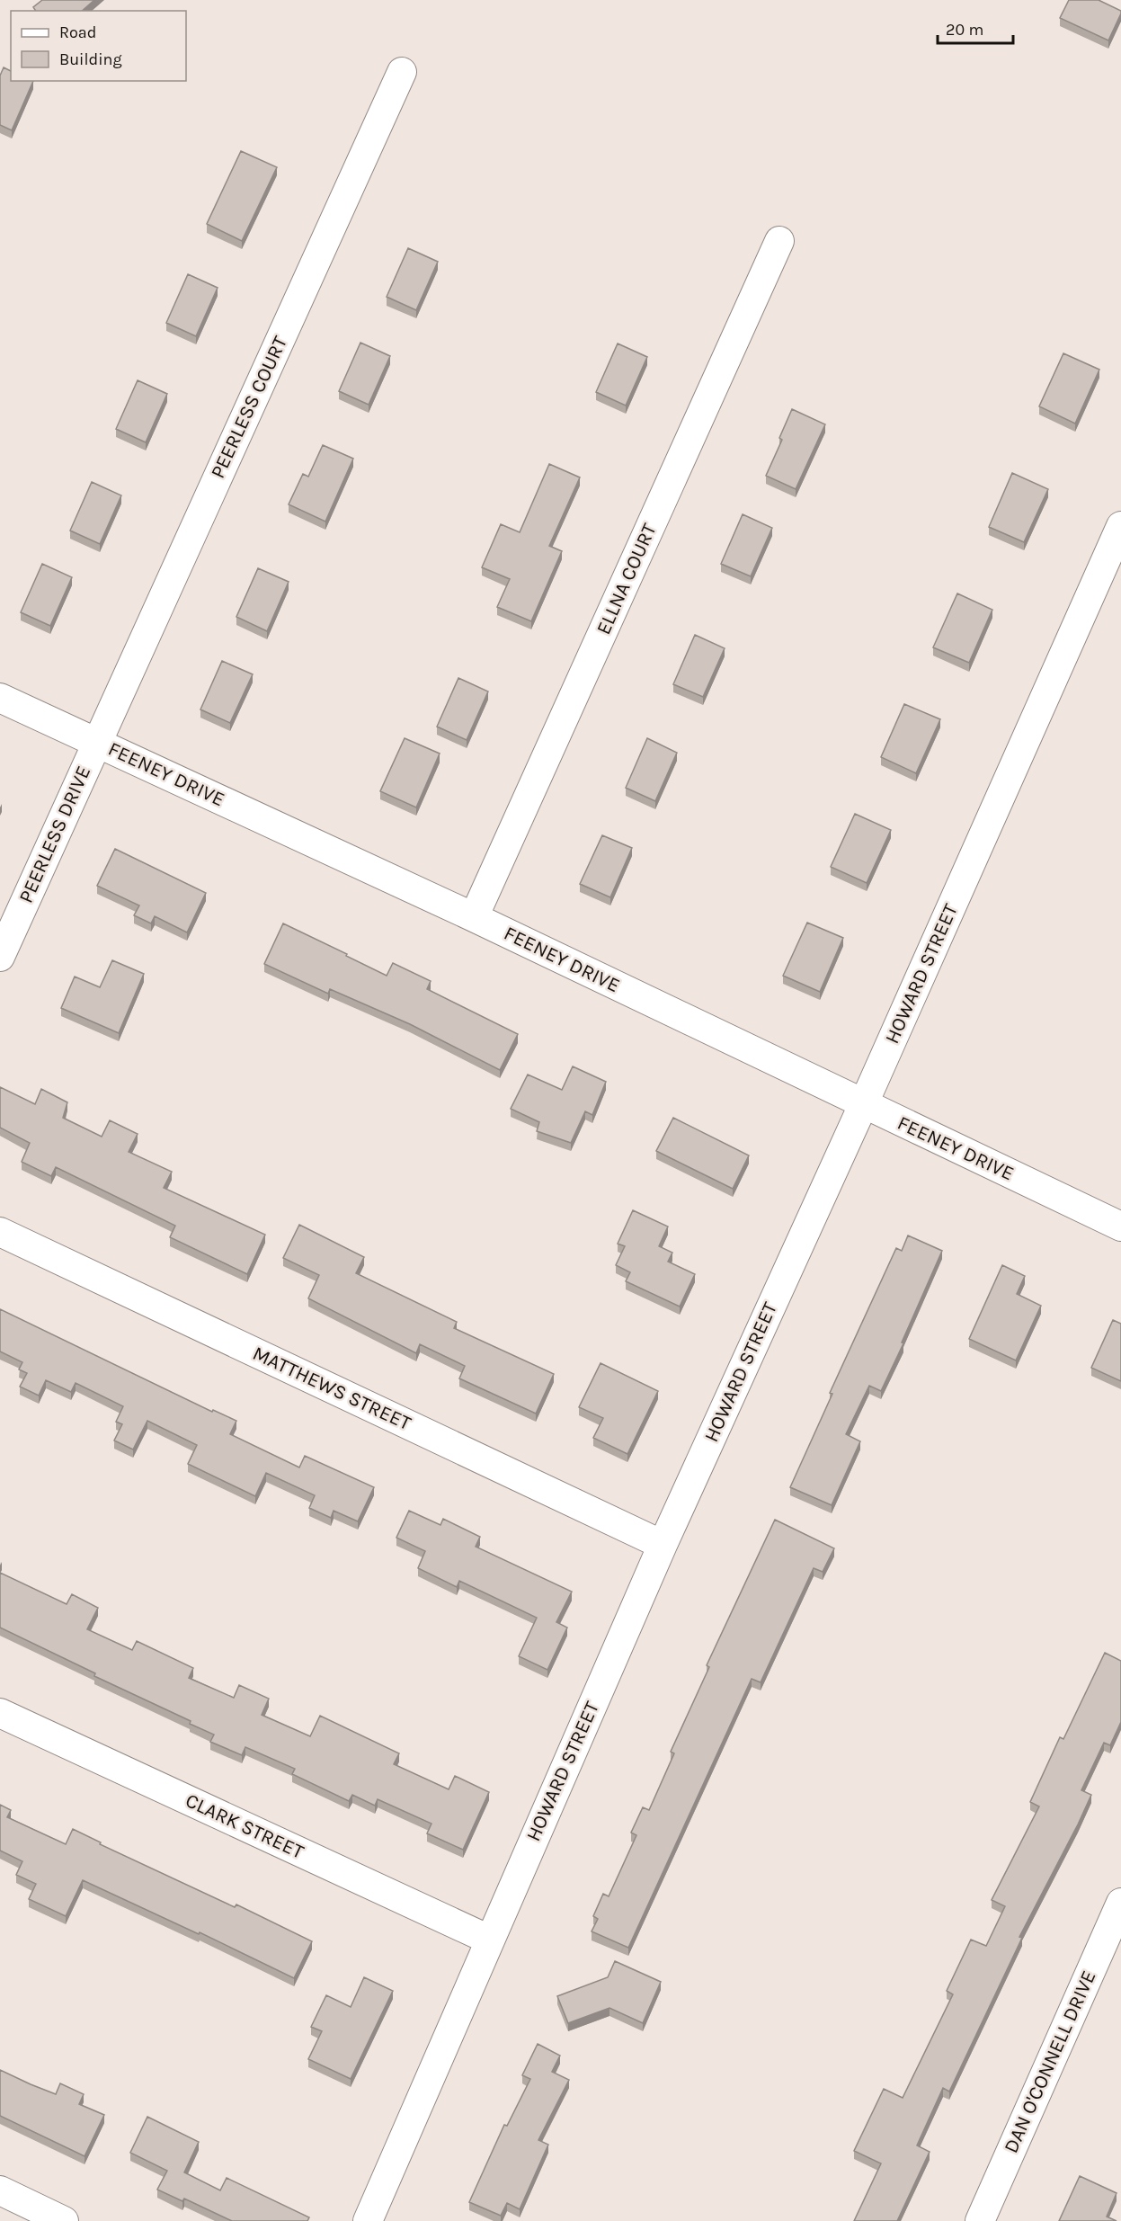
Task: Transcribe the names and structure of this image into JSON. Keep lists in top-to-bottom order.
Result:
{
  "streets": {
    "street": [
      "PEERLESS COURT",
      "ELLNA COURT",
      "FEENEY DRIVE",
      "PEERLESS DRIVE",
      "HOWARD STREET",
      "MATTHEWS STREET",
      "CLARK STREET",
      "DAN O'CONNELL DRIVE"
    ]
  },
  "crossings": [
    ["PEERLESS COURT", "FEENEY DRIVE"],
    ["PEERLESS COURT", "PEERLESS DRIVE"],
    ["ELLNA COURT", "FEENEY DRIVE"],
    ["FEENEY DRIVE", "PEERLESS DRIVE"],
    ["FEENEY DRIVE", "HOWARD STREET"],
    ["HOWARD STREET", "MATTHEWS STREET"],
    ["HOWARD STREET", "CLARK STREET"]
  ],
  "legend": ["Road", "Building"],
  "scale_bar": "20 m"
}
